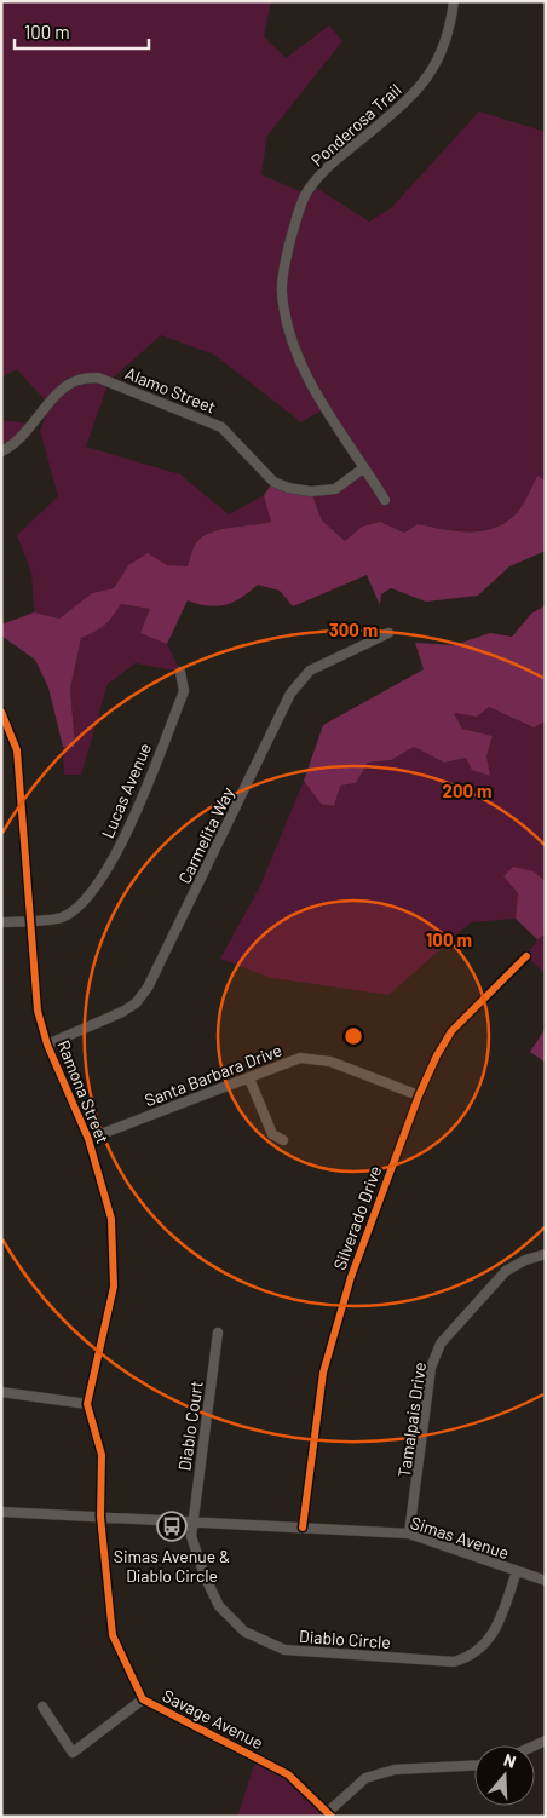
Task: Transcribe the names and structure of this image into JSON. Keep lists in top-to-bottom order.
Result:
{
  "streets": {
    "street": [
      "Ponderosa Trail",
      "Alamo Street",
      "Lucas Avenue",
      "Carmelita Way",
      "Santa Barbara Drive",
      "Ramona Street",
      "Silverado Drive",
      "Tamalpais Drive",
      "Diablo Court",
      "Simas Avenue",
      "Diablo Circle",
      "Savage Avenue"
    ]
  },
  "crossings": [
    ["Ponderosa Trail", "Alamo Street"],
    ["Lucas Avenue", "Ramona Street"],
    ["Carmelita Way", "Ramona Street"],
    ["Santa Barbara Drive", "Ramona Street"],
    ["Santa Barbara Drive", "Silverado Drive"],
    ["Ramona Street", "Simas Avenue"],
    ["Ramona Street", "Savage Avenue"],
    ["Silverado Drive", "Simas Avenue"],
    ["Tamalpais Drive", "Simas Avenue"],
    ["Diablo Court", "Simas Avenue"],
    ["Diablo Court", "Diablo Circle"],
    ["Simas Avenue", "Diablo Circle"],
    ["Simas Avenue", "Savage Avenue"]
  ],
  "places": {
    "bus stop": ["Simas Avenue & Diablo Circle"]
  },
  "scale_bar": "100 m",
  "north": "top",
  "rings": ["300 m", "200 m", "100 m"]
}
